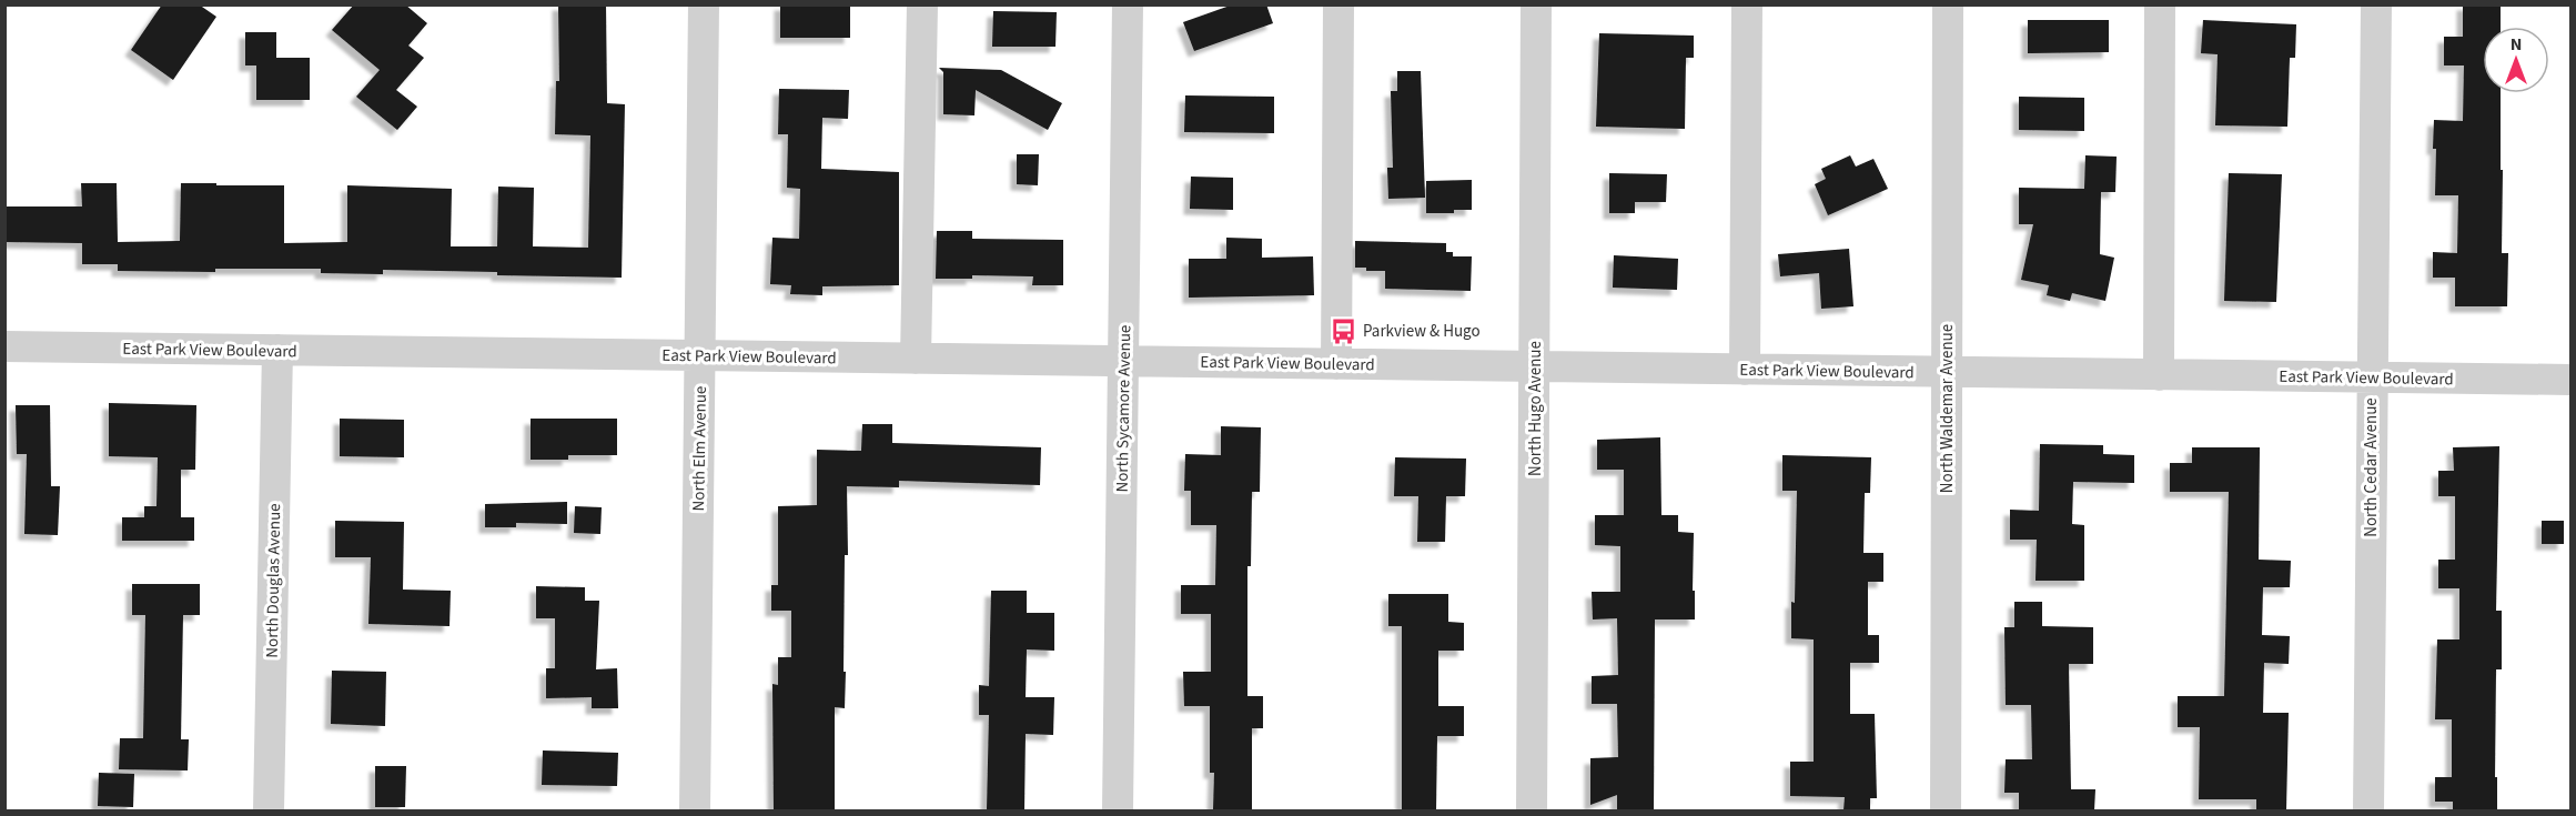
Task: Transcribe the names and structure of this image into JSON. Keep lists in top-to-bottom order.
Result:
{
  "streets": {
    "street": [
      "East Park View Boulevard",
      "North Sycamore Avenue",
      "North Hugo Avenue",
      "North Waldemar Avenue",
      "North Elm Avenue",
      "North Cedar Avenue",
      "North Douglas Avenue"
    ]
  },
  "crossings": [
    ["East Park View Boulevard", "North Sycamore Avenue"],
    ["East Park View Boulevard", "North Hugo Avenue"],
    ["East Park View Boulevard", "North Waldemar Avenue"],
    ["East Park View Boulevard", "North Elm Avenue"],
    ["East Park View Boulevard", "North Cedar Avenue"],
    ["East Park View Boulevard", "North Douglas Avenue"]
  ],
  "places": {
    "bus stop": ["Parkview & Hugo"]
  },
  "north": "top"
}
